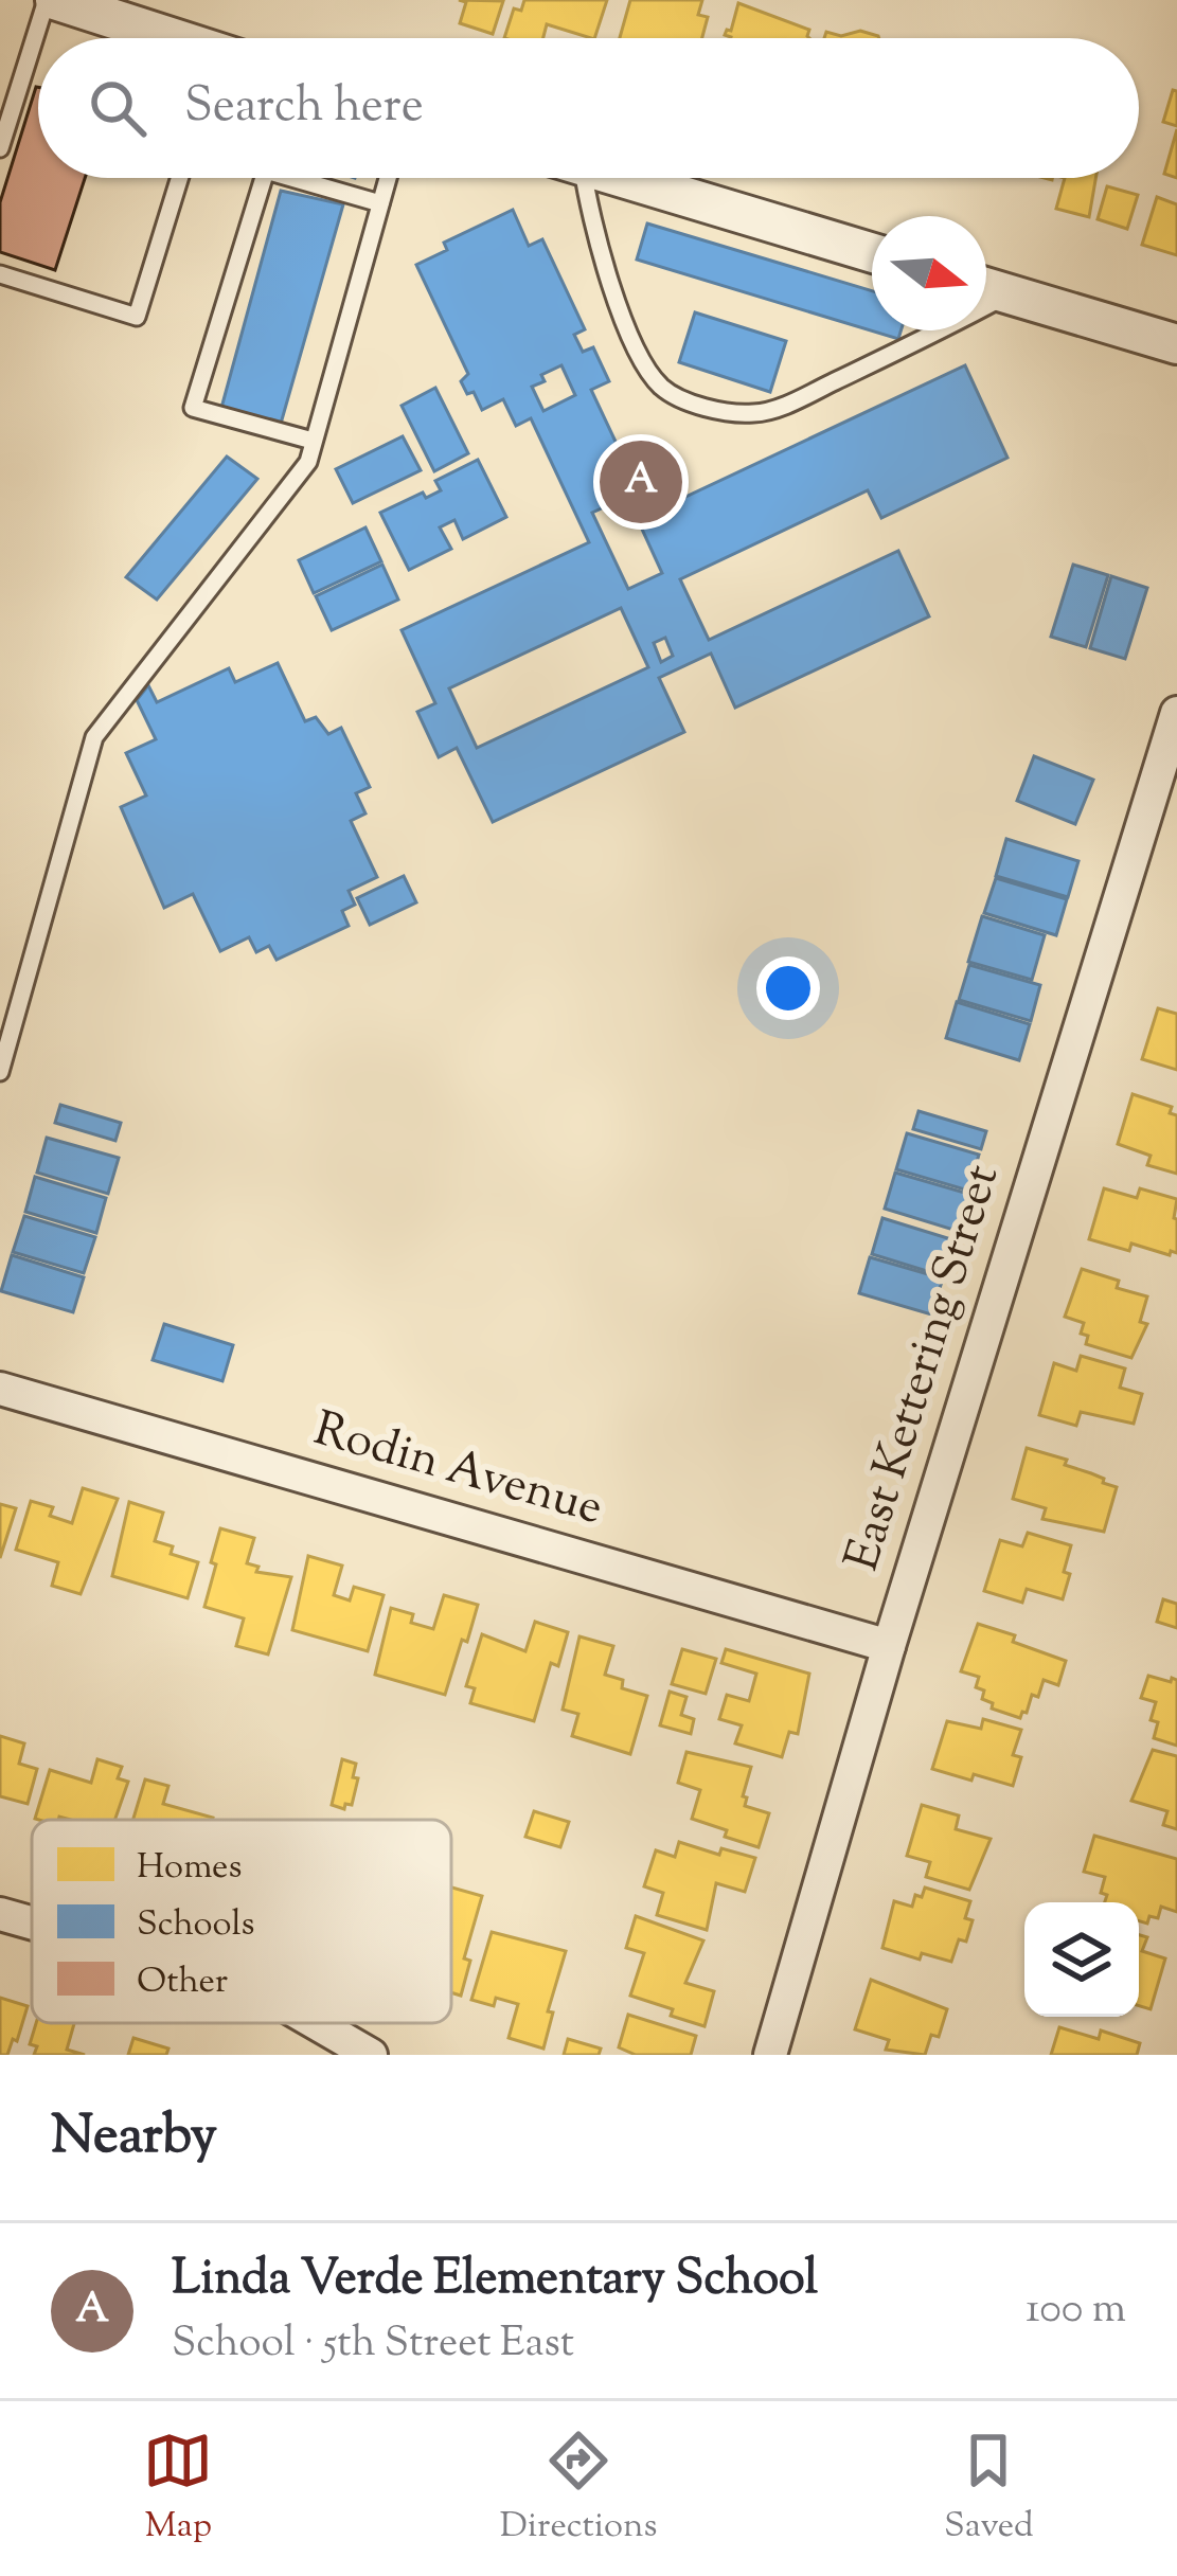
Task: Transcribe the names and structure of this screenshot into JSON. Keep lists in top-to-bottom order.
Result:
{
  "streets": {
    "street": ["East Kettering Street", "Rodin Avenue"]
  },
  "crossings": [
    ["East Kettering Street", "Rodin Avenue"]
  ],
  "legend": ["Homes", "Schools", "Other"],
  "north": "right",
  "page": {
    "search": "Search here",
    "pins": "A",
    "heading": "Nearby",
    "list": [
      {
        "mark": "A",
        "name": "Linda Verde Elementary School",
        "note": "School · 5th Street East",
        "value": "100 m"
      }
    ],
    "nav": ["Map", "Directions", "Saved"]
  }
}
